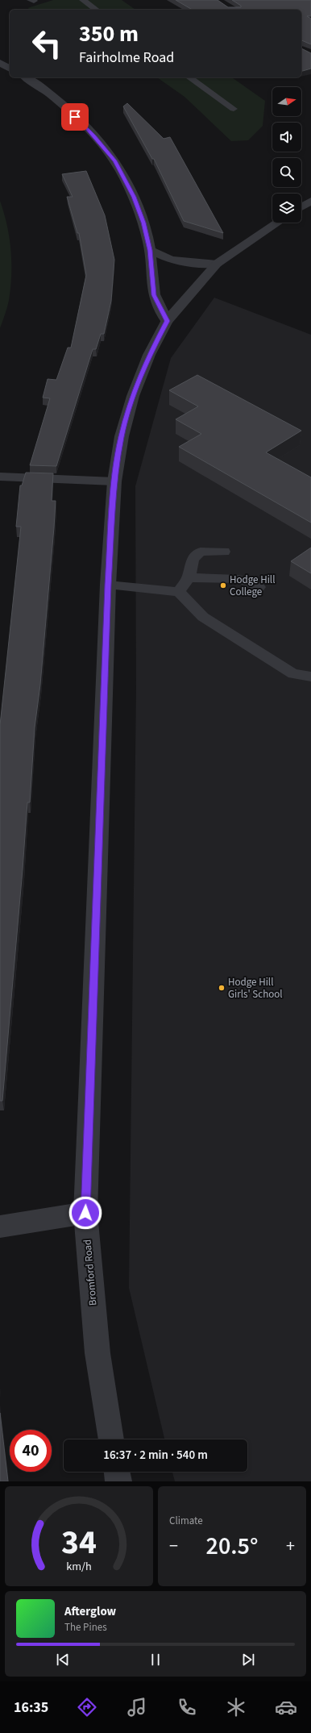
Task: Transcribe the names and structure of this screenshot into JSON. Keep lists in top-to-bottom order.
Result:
{
  "streets": {
    "street": ["Bromford Road"]
  },
  "places": ["Hodge Hill College", "Hodge Hill Girls' School"],
  "north": "right",
  "page": {
    "turn": ["350 m", "Fairholme Road"],
    "limit": "40",
    "trip": "16:37 · 2 min · 540 m",
    "tile": "Climate",
    "heat": ["−", "20.5°", "+"],
    "song": ["Afterglow", "The Pines"],
    "tabs": "16:35",
    "gauge": ["34", "km/h"]
  }
}
